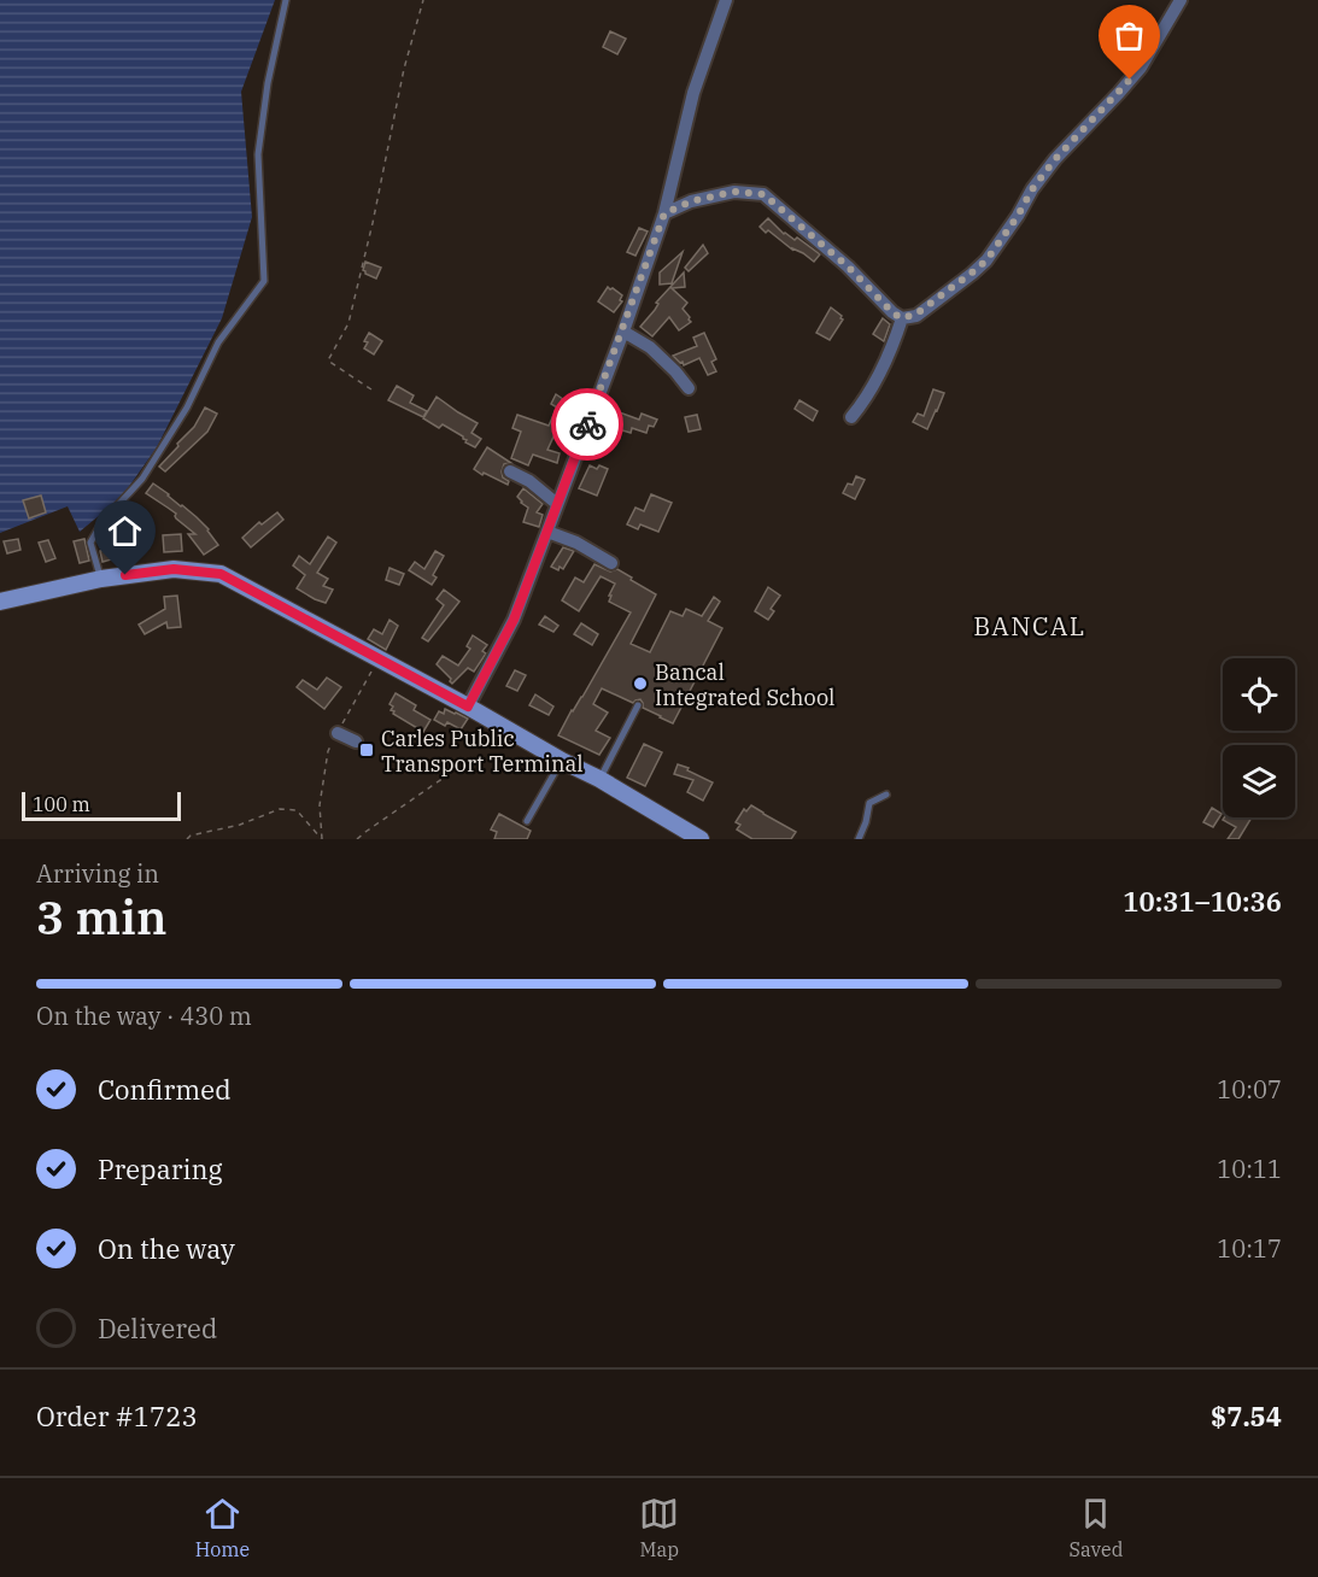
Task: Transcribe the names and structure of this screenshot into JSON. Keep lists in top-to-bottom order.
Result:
{
  "districts": ["BANCAL"],
  "places": {
    "other": ["Bancal Integrated School"],
    "transit": ["Carles Public Transport Terminal"]
  },
  "scale_bar": "100 m",
  "page": {
    "scale": "100 m",
    "heading": ["3 min", "Arriving in", "10:31–10:36"],
    "panel": ["Order #1723", "$7.54"],
    "bar": "On the way · 430 m",
    "list": [
      ["Confirmed", "10:07"],
      ["Preparing", "10:11"],
      ["On the way", "10:17"],
      "Delivered"
    ],
    "tabs": ["Home", "Map", "Saved"]
  }
}
